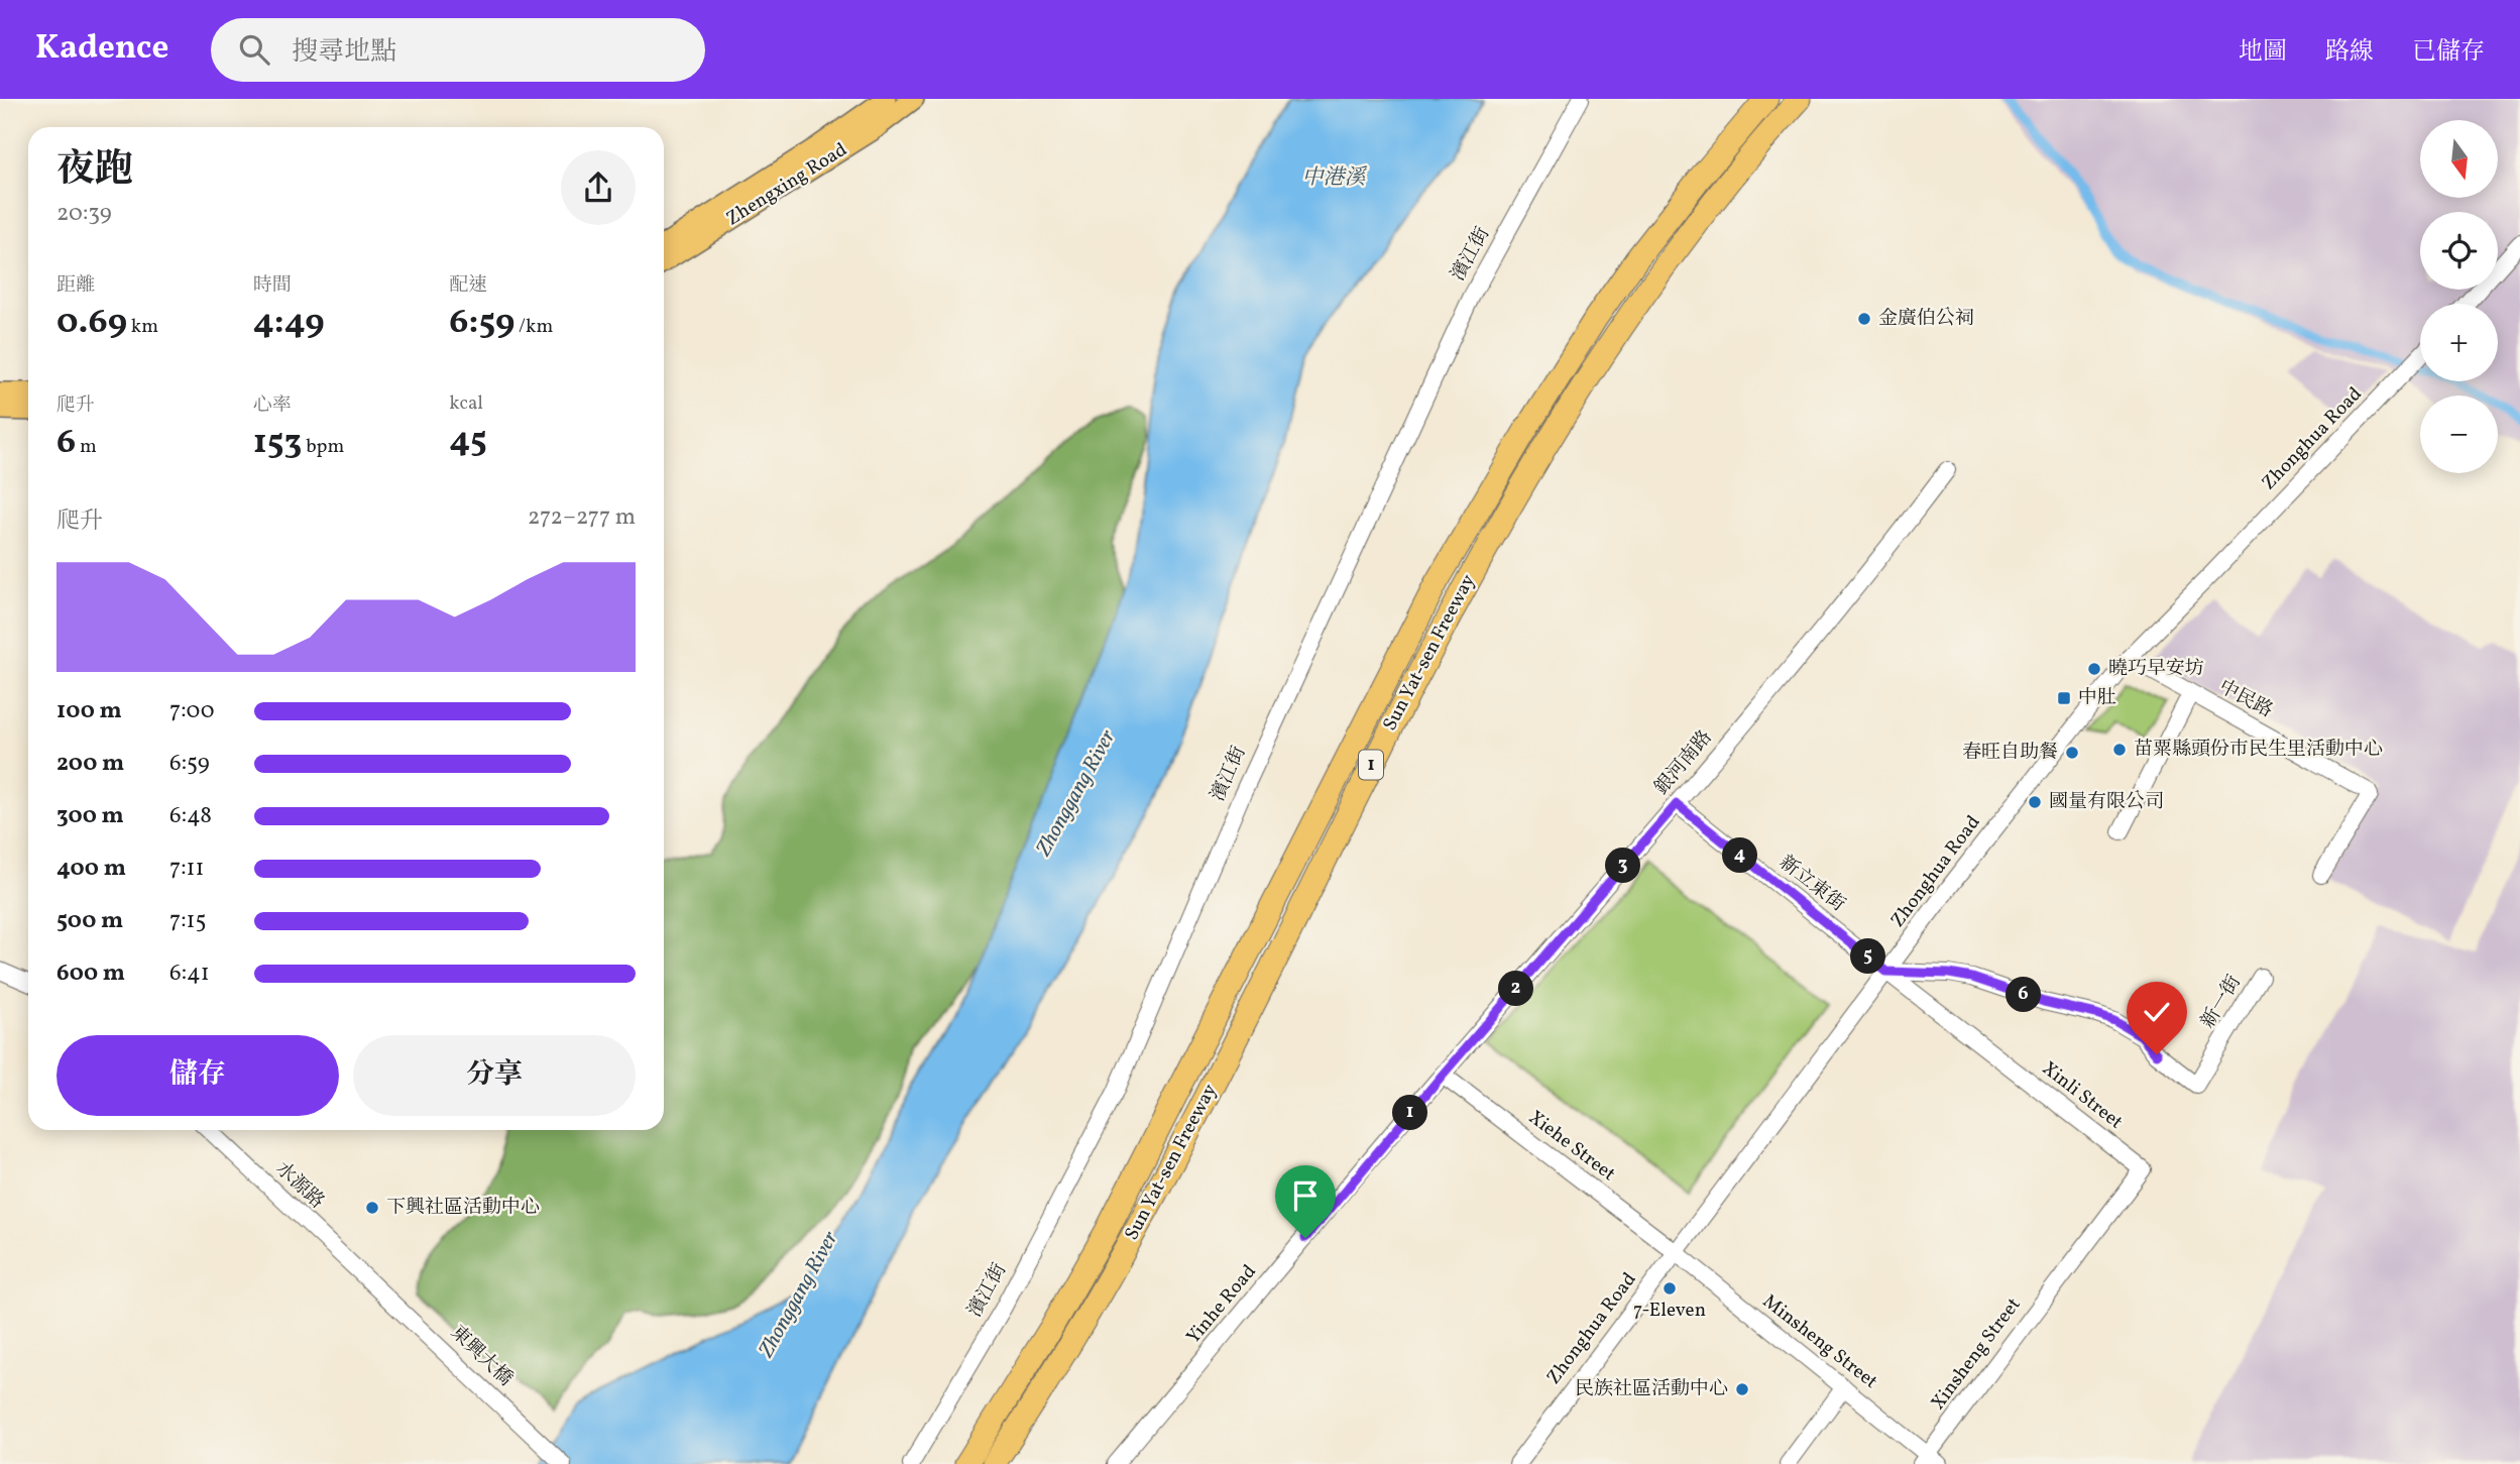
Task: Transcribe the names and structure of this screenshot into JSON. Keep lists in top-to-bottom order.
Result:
{
  "streets": {
    "highway": ["Sun Yat-sen Freeway", "1"],
    "main road": ["Zhengxing Road"],
    "street": [
      "濱江街",
      "Zhonghua Road",
      "中民路",
      "銀河南路",
      "新立東街",
      "新一街",
      "Xinli Street",
      "Xiehe Street",
      "水源路",
      "Yinhe Road",
      "Minsheng Street",
      "Xinsheng Street",
      "東興大橋"
    ]
  },
  "crossings": [
    ["Zhonghua Road", "中民路"],
    ["Zhonghua Road", "新立東街"],
    ["Zhonghua Road", "新一街"],
    ["Zhonghua Road", "Xinli Street"],
    ["Zhonghua Road", "Xiehe Street"],
    ["Zhonghua Road", "Minsheng Street"],
    ["銀河南路", "新立東街"],
    ["銀河南路", "Xiehe Street"],
    ["銀河南路", "Yinhe Road"],
    ["新立東街", "新一街"],
    ["新立東街", "Xinli Street"],
    ["新一街", "Xinli Street"],
    ["Xinli Street", "Xinsheng Street"],
    ["Xiehe Street", "Yinhe Road"],
    ["Xiehe Street", "Minsheng Street"],
    ["水源路", "東興大橋"],
    ["Minsheng Street", "Xinsheng Street"]
  ],
  "water": ["中港溪", "Zhonggang River"],
  "places": {
    "other": [
      "金廣伯公祠",
      "曉巧早安坊",
      "苗粟縣頭份巿民生里活動中心",
      "春旺自助餐",
      "國量有限公司",
      "下興社區活動中心",
      "7-Eleven",
      "民族社區活動中心"
    ],
    "transit": ["中肚"]
  },
  "north": "bottom",
  "page": {
    "header": "Kadence",
    "search": "搜尋地點",
    "nav": ["地圖", "路線", "已儲存"],
    "map_buttons": ["+", "−"],
    "heading": ["夜跑", "20:39"],
    "stats": [
      ["距離", "0.69 km"],
      ["時間", "4:49"],
      ["配速", "6:59 /km"],
      ["爬升", "6 m"],
      ["心率", "153 bpm"],
      ["kcal", "45"]
    ],
    "chart": ["爬升", "272–277 m"],
    "list": [
      {
        "name": "100 m",
        "note": "7:00"
      },
      {
        "name": "200 m",
        "note": "6:59"
      },
      {
        "name": "300 m",
        "note": "6:48"
      },
      {
        "name": "400 m",
        "note": "7:11"
      },
      {
        "name": "500 m",
        "note": "7:15"
      },
      {
        "name": "600 m",
        "note": "6:41"
      }
    ],
    "pins": [
      "4",
      "3",
      "5",
      "2",
      "6",
      "1"
    ],
    "buttons": ["儲存", "分享"]
  }
}
